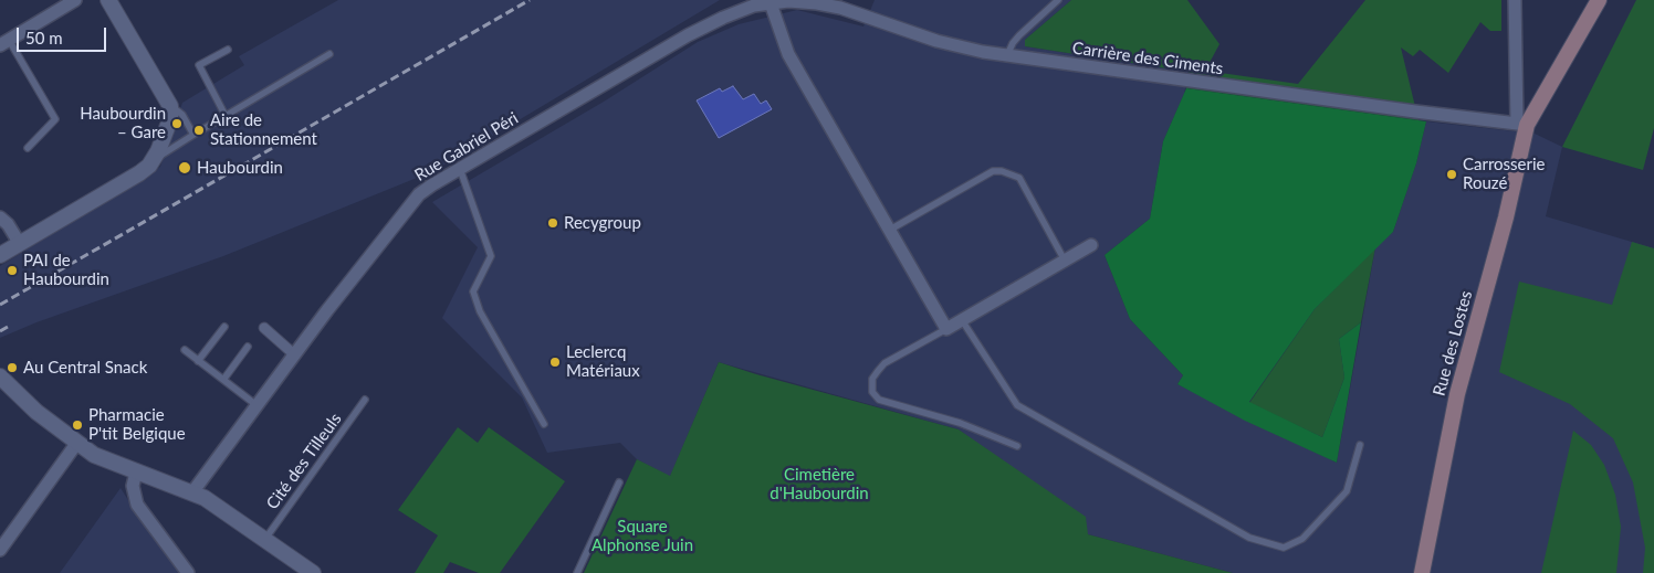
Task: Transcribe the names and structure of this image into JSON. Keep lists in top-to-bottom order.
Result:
{
  "streets": {
    "main road": ["Rue des Lostes"],
    "street": ["Carrière des Ciments", "Rue Gabriel Péri"],
    "lane": ["Cité des Tilleuls"]
  },
  "crossings": [
    ["Carrière des Ciments", "Rue Gabriel Péri"],
    ["Carrière des Ciments", "Rue des Lostes"]
  ],
  "parks": ["Cimetière d'Haubourdin", "Square Alphonse Juin"],
  "places": [
    "Haubourdin – Gare",
    "Aire de Stationnement",
    "Haubourdin",
    "Carrosserie Rouzé",
    "Recygroup",
    "PAI de Haubourdin",
    "Leclercq Matériaux",
    "Au Central Snack",
    "Pharmacie P'tit Belgique"
  ],
  "scale_bar": "50 m"
}
